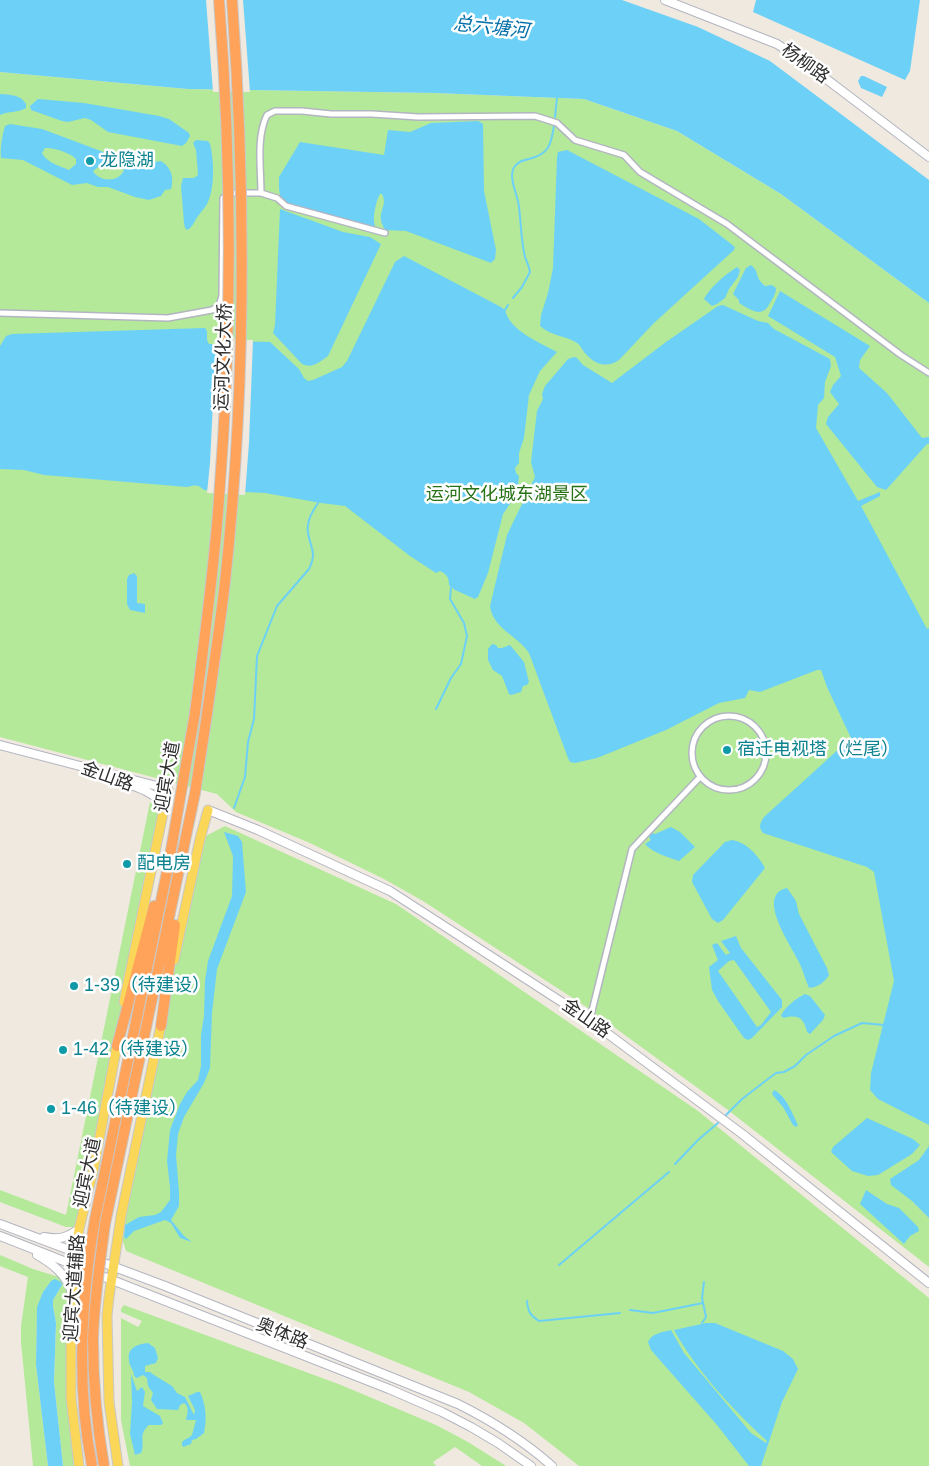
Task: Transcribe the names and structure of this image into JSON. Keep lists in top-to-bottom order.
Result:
{
  "streets": {
    "highway": ["运河文化大桥", "迎宾大道"],
    "main road": ["迎宾大道辅路"],
    "street": ["杨柳路", "金山路", "奥体路"]
  },
  "crossings": [
    ["运河文化大桥", "迎宾大道"],
    ["金山路", "迎宾大道辅路"],
    ["迎宾大道辅路", "奥体路"]
  ],
  "water": ["总六塘河"],
  "parks": ["运河文化城东湖景区"],
  "places": [
    "龙隐湖",
    "宿迁电视塔（烂尾）",
    "配电房",
    "1-39（待建设）",
    "1-42（待建设）",
    "1-46（待建设）"
  ]
}
